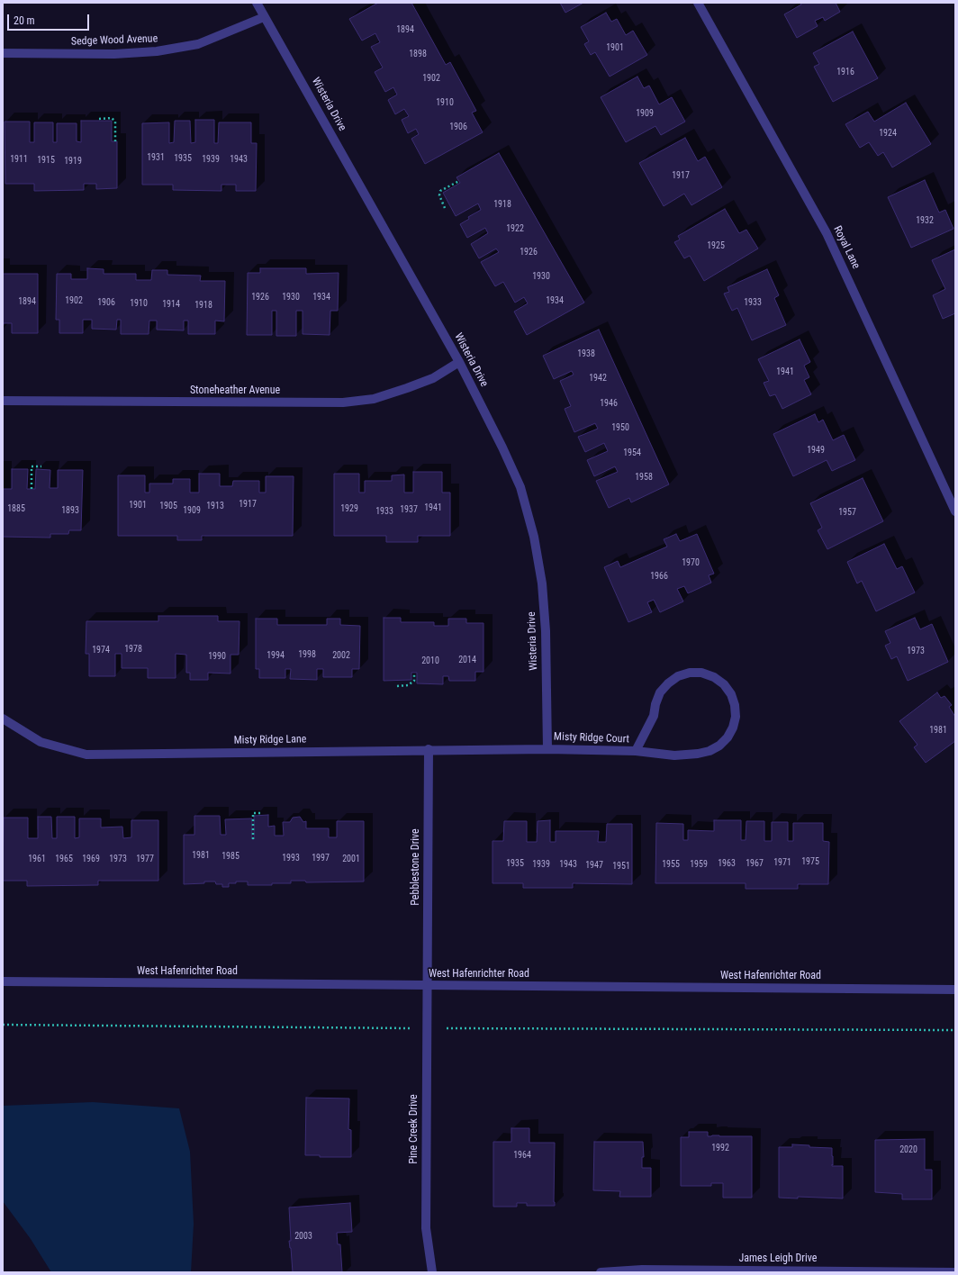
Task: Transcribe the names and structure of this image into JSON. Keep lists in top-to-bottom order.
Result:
{
  "streets": {
    "street": [
      "Sedge Wood Avenue",
      "Wisteria Drive",
      "Royal Lane",
      "Stoneheather Avenue",
      "Misty Ridge Court",
      "Misty Ridge Lane",
      "Pebblestone Drive",
      "West Hafenrichter Road",
      "Pine Creek Drive",
      "James Leigh Drive"
    ]
  },
  "crossings": [
    ["Sedge Wood Avenue", "Wisteria Drive"],
    ["Wisteria Drive", "Stoneheather Avenue"],
    ["Wisteria Drive", "Misty Ridge Court"],
    ["Wisteria Drive", "Misty Ridge Lane"],
    ["Misty Ridge Court", "Misty Ridge Lane"],
    ["Misty Ridge Lane", "Pebblestone Drive"],
    ["Pebblestone Drive", "West Hafenrichter Road"],
    ["Pebblestone Drive", "Pine Creek Drive"],
    ["West Hafenrichter Road", "Pine Creek Drive"]
  ],
  "house_numbers": [
    "1894",
    "1901",
    "1898",
    "1916",
    "1902",
    "1910",
    "1909",
    "1906",
    "1924",
    "1931",
    "1935",
    "1911",
    "1939",
    "1943",
    "1915",
    "1919",
    "1917",
    "1918",
    "1932",
    "1922",
    "1925",
    "1926",
    "1930",
    "1926",
    "1930",
    "1934",
    "1902",
    "1934",
    "1894",
    "1906",
    "1933",
    "1910",
    "1914",
    "1918",
    "1938",
    "1941",
    "1942",
    "1946",
    "1950",
    "1949",
    "1954",
    "1958",
    "1917",
    "1901",
    "1905",
    "1913",
    "1941",
    "1885",
    "1929",
    "1937",
    "1893",
    "1909",
    "1933",
    "1957",
    "1970",
    "1966",
    "1978",
    "1974",
    "1973",
    "1998",
    "1994",
    "2002",
    "1990",
    "2014",
    "2010",
    "1981",
    "1981",
    "1985",
    "1993",
    "1997",
    "1961",
    "1965",
    "1969",
    "1973",
    "1977",
    "2001",
    "1975",
    "1971",
    "1935",
    "1963",
    "1967",
    "1939",
    "1943",
    "1955",
    "1959",
    "1947",
    "1951",
    "1992",
    "2020",
    "1964",
    "2003"
  ],
  "scale_bar": "20 m"
}
